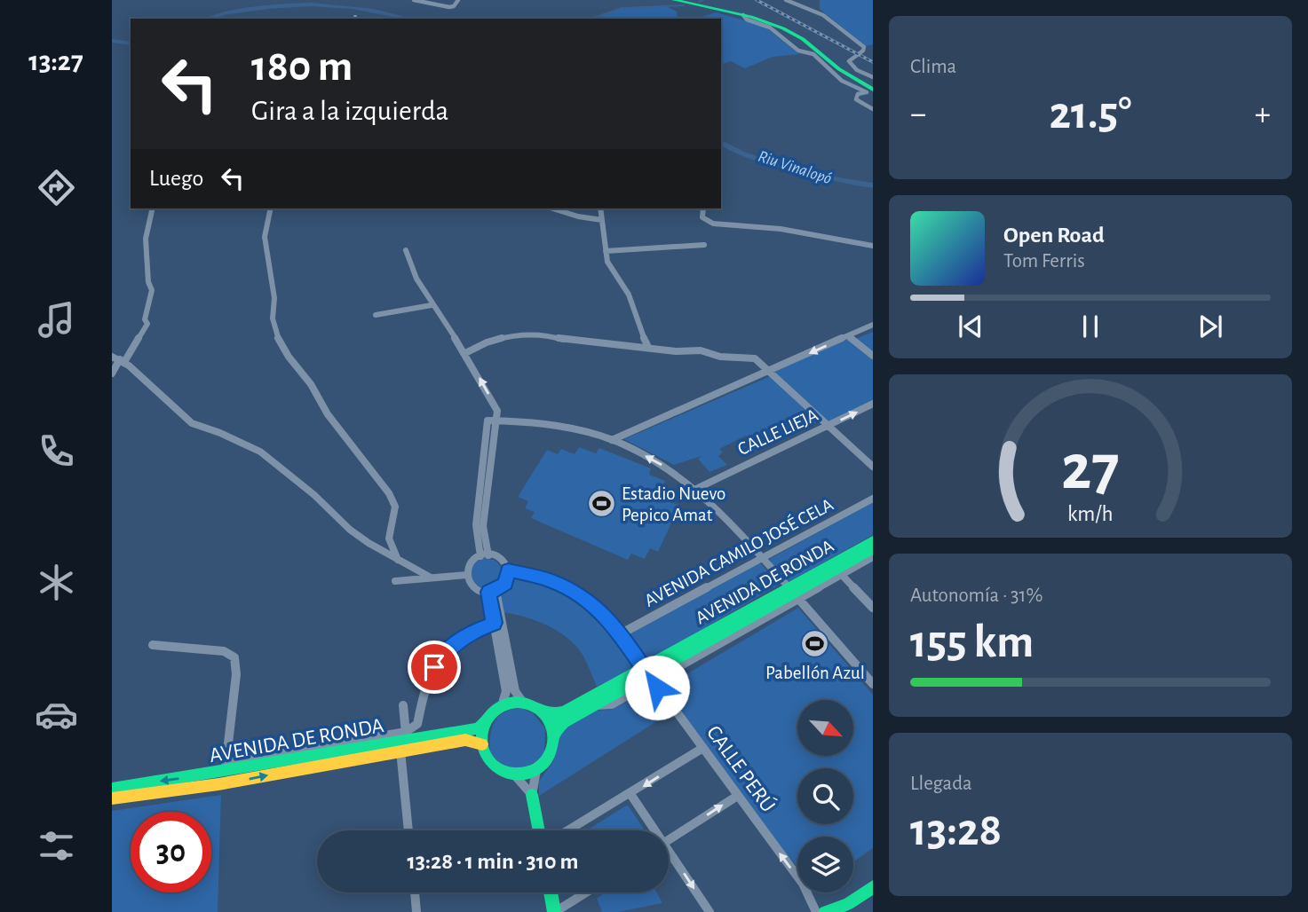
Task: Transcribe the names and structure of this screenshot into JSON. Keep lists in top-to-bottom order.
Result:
{
  "streets": {
    "street": [
      "CALLE LIEJA",
      "AVENIDA CAMILO JOSÉ CELA",
      "AVENIDA DE RONDA",
      "CALLE PERÚ"
    ]
  },
  "crossings": [
    ["AVENIDA CAMILO JOSÉ CELA", "CALLE PERÚ"],
    ["AVENIDA DE RONDA", "CALLE PERÚ"]
  ],
  "water": ["Riu Vinalopó"],
  "places": {
    "sports": ["Estadio Nuevo Pepico Amat", "Pabellón Azul"]
  },
  "north": "bottom right",
  "page": {
    "tabs": "13:27",
    "tile": [
      "Clima",
      ["Autonomía · 31%", "155 km"],
      ["Llegada", "13:28"]
    ],
    "turn": ["180 m", "Gira a la izquierda"],
    "heat": ["−", "21.5°", "+"],
    "then": "Luego",
    "song": ["Open Road", "Tom Ferris"],
    "limit": "30",
    "trip": "13:28 · 1 min · 310 m",
    "gauge": ["27", "km/h"]
  }
}
